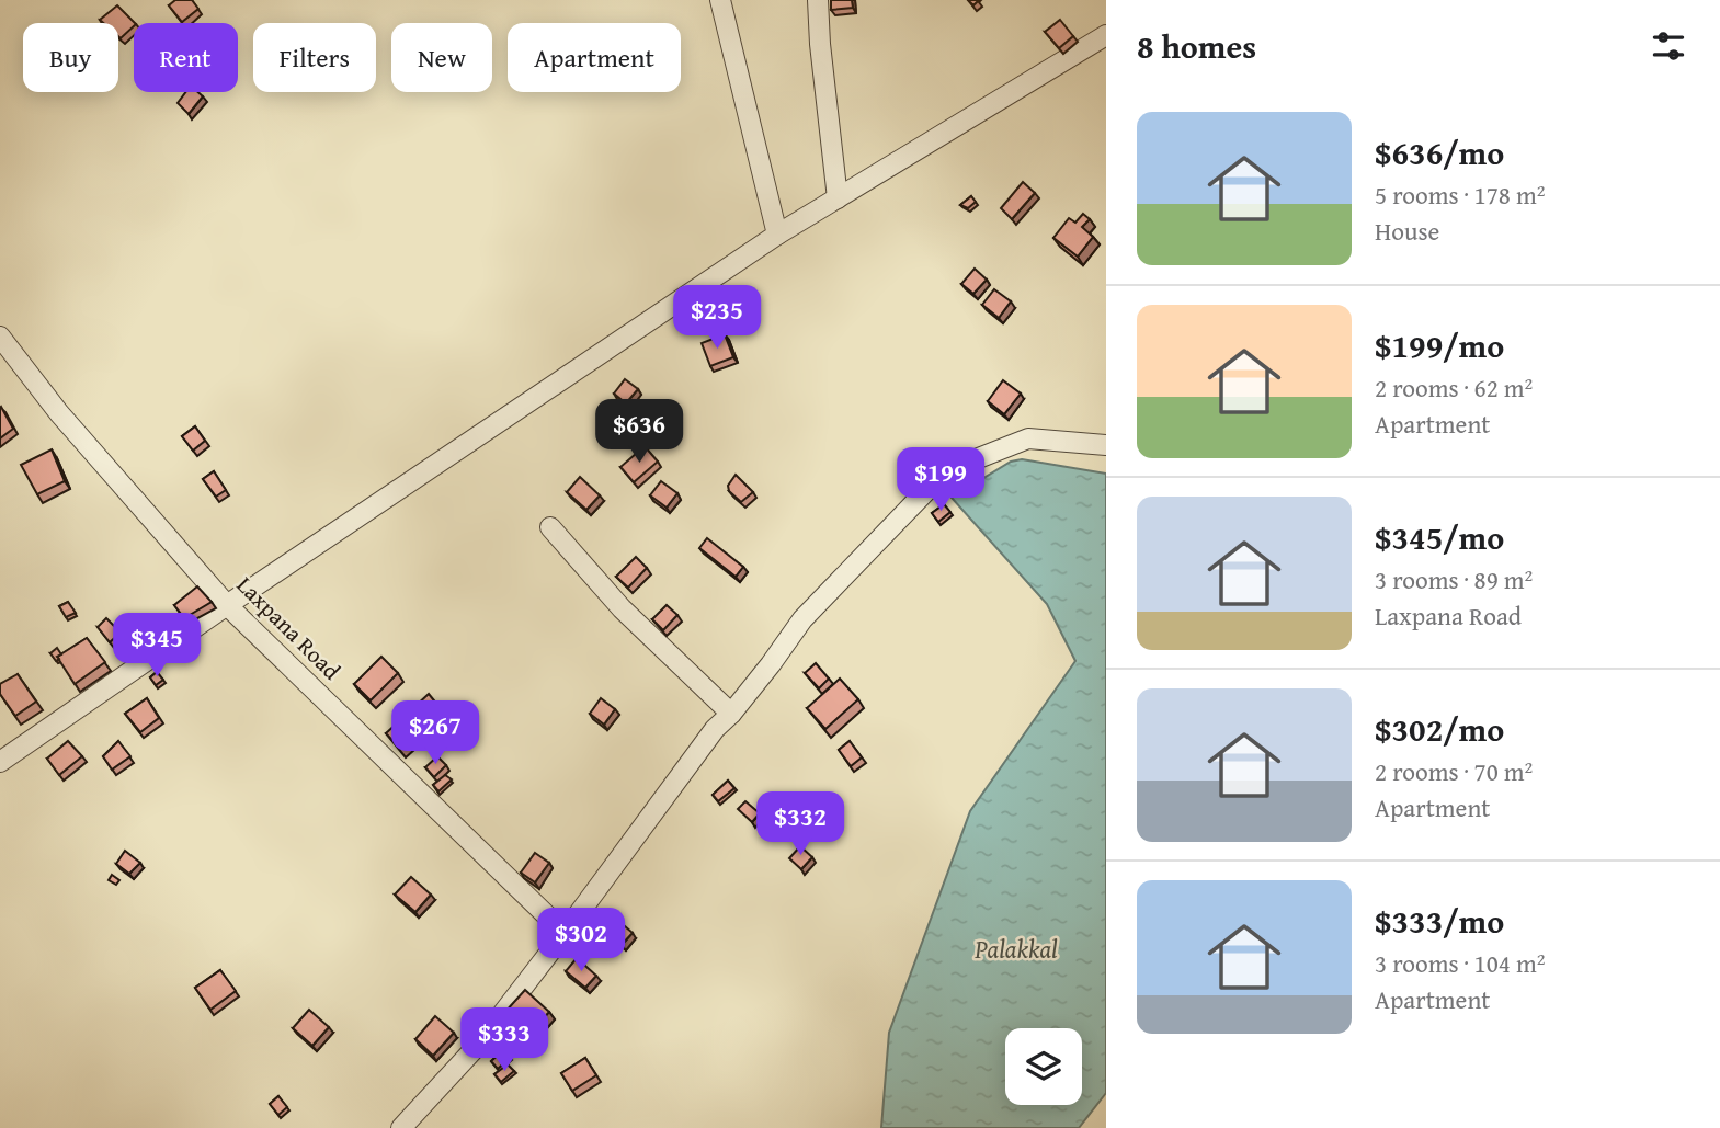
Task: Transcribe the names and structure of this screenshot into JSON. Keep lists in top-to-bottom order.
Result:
{
  "streets": {
    "street": ["Laxpana Road"]
  },
  "water": ["Palakkal"],
  "page": {
    "heading": "8 homes",
    "chip": [
      "Buy",
      "Rent",
      "Filters",
      "New",
      "Apartment"
    ],
    "list": [
      {
        "name": "$636/mo",
        "note": "5 rooms · 178 m² · House"
      },
      {
        "name": "$199/mo",
        "note": "2 rooms · 62 m² · Apartment"
      },
      {
        "name": "$345/mo",
        "note": "3 rooms · 89 m² · Laxpana Road"
      },
      {
        "name": "$302/mo",
        "note": "2 rooms · 70 m² · Apartment"
      },
      {
        "name": "$333/mo",
        "note": "3 rooms · 104 m² · Apartment"
      }
    ],
    "price": [
      "$235",
      "$636",
      "$199",
      "$345",
      "$267",
      "$332",
      "$302",
      "$333"
    ]
  }
}
